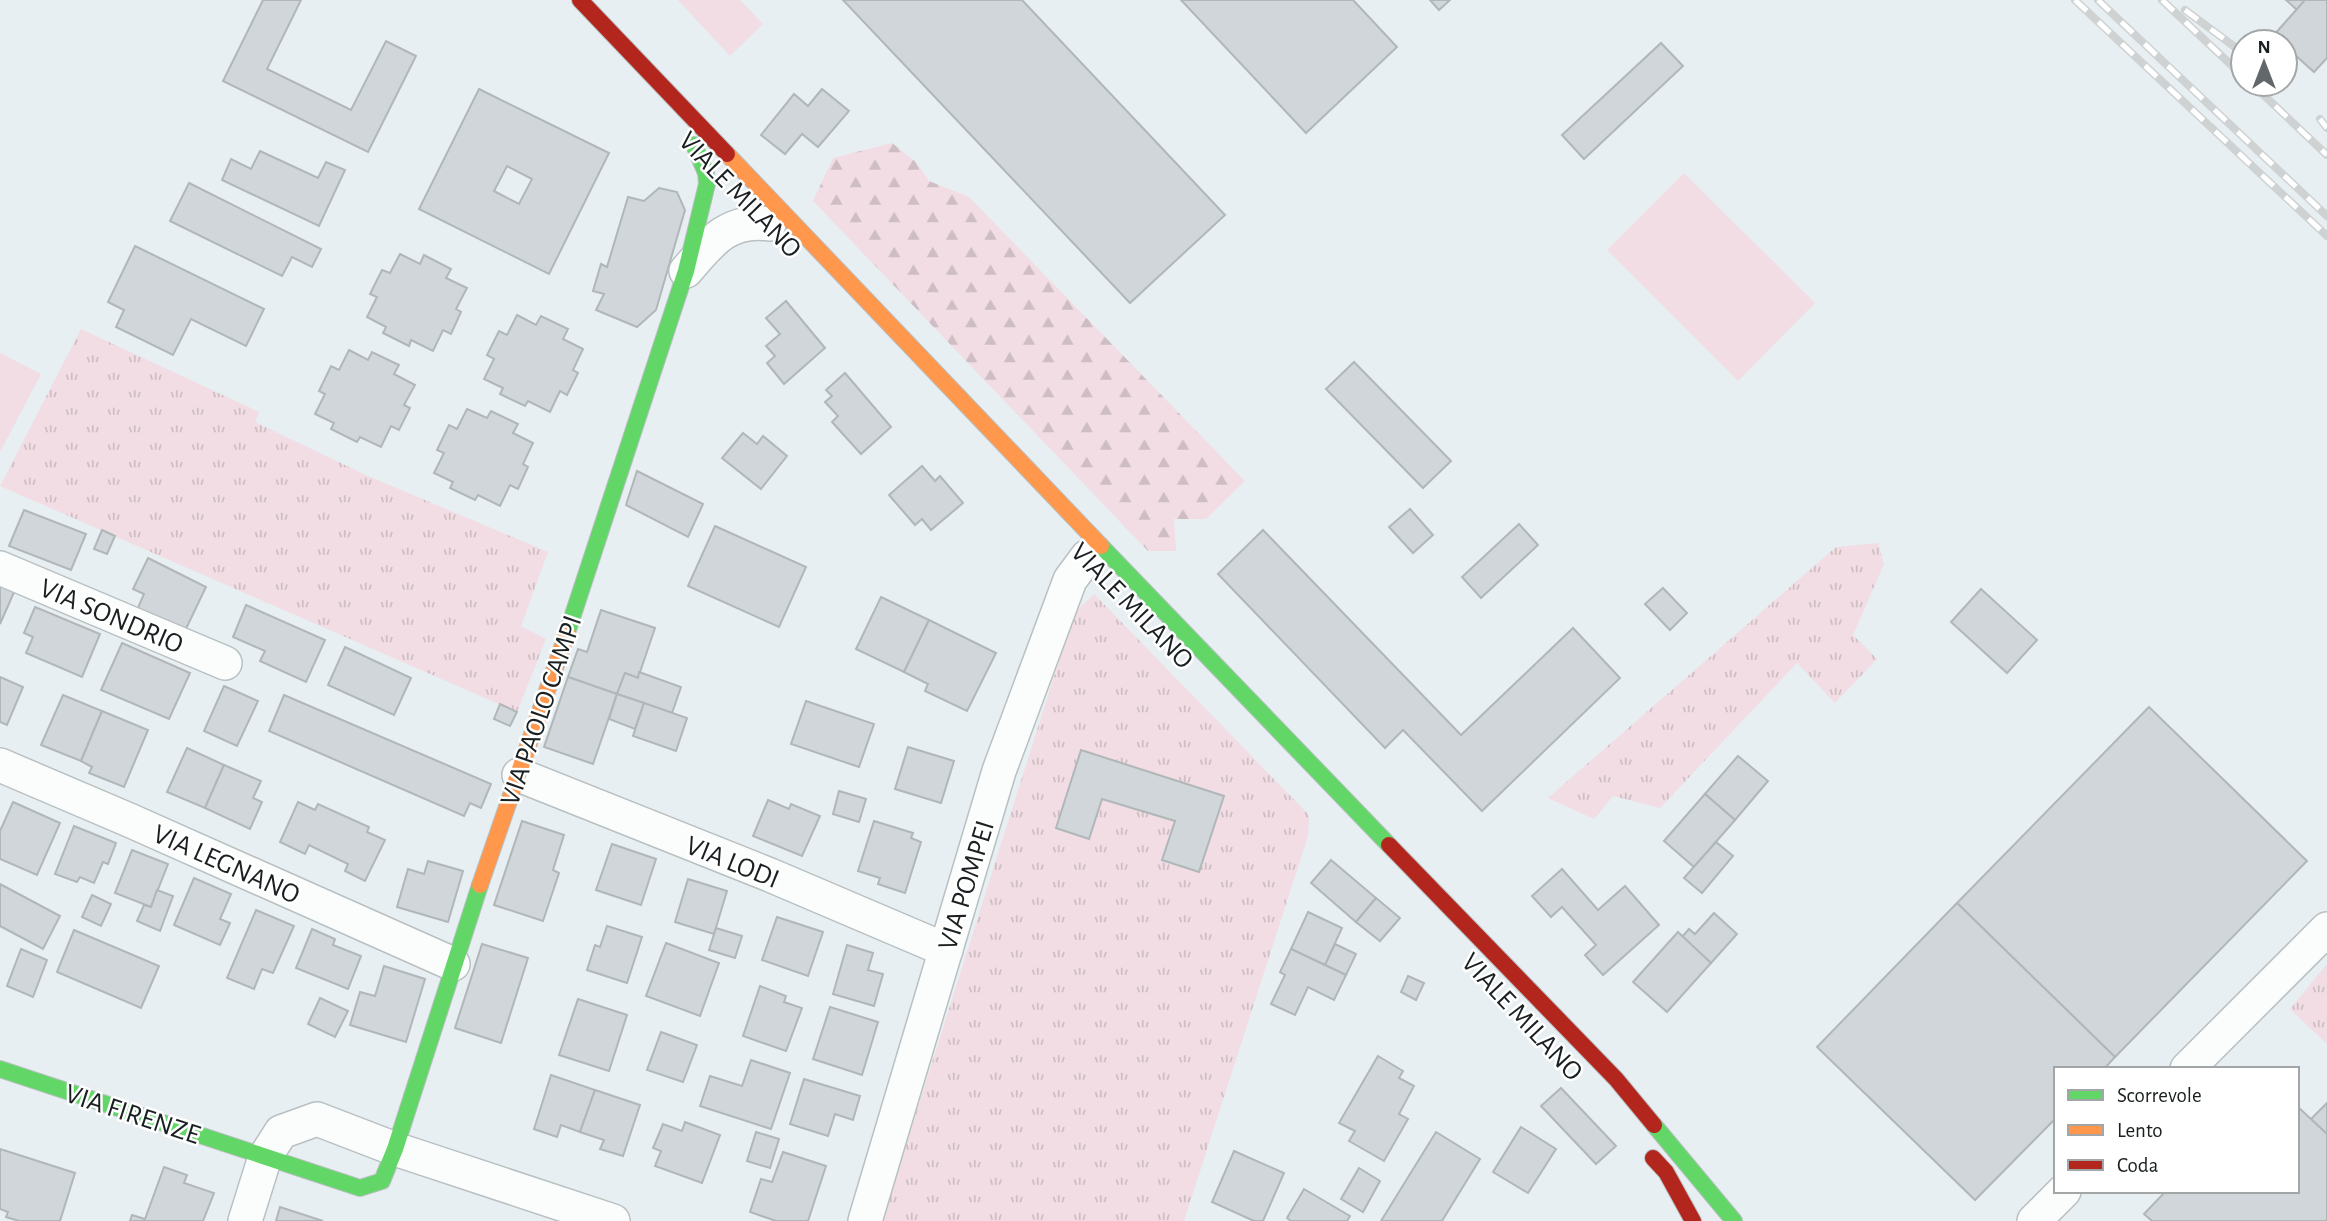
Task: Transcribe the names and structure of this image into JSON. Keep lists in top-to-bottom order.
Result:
{
  "streets": {
    "main road": ["VIALE MILANO", "VIA PAOLO CAMPI", "VIA FIRENZE"],
    "street": [
      "VIA SONDRIO",
      "VIA LODI",
      "VIA LEGNANO",
      "VIA POMPEI"
    ]
  },
  "crossings": [
    ["VIALE MILANO", "VIA PAOLO CAMPI"],
    ["VIA PAOLO CAMPI", "VIA LODI"],
    ["VIA PAOLO CAMPI", "VIA LEGNANO"],
    ["VIA PAOLO CAMPI", "VIA FIRENZE"],
    ["VIA LODI", "VIA POMPEI"]
  ],
  "legend": ["Scorrevole", "Lento", "Coda"],
  "north": "top"
}
